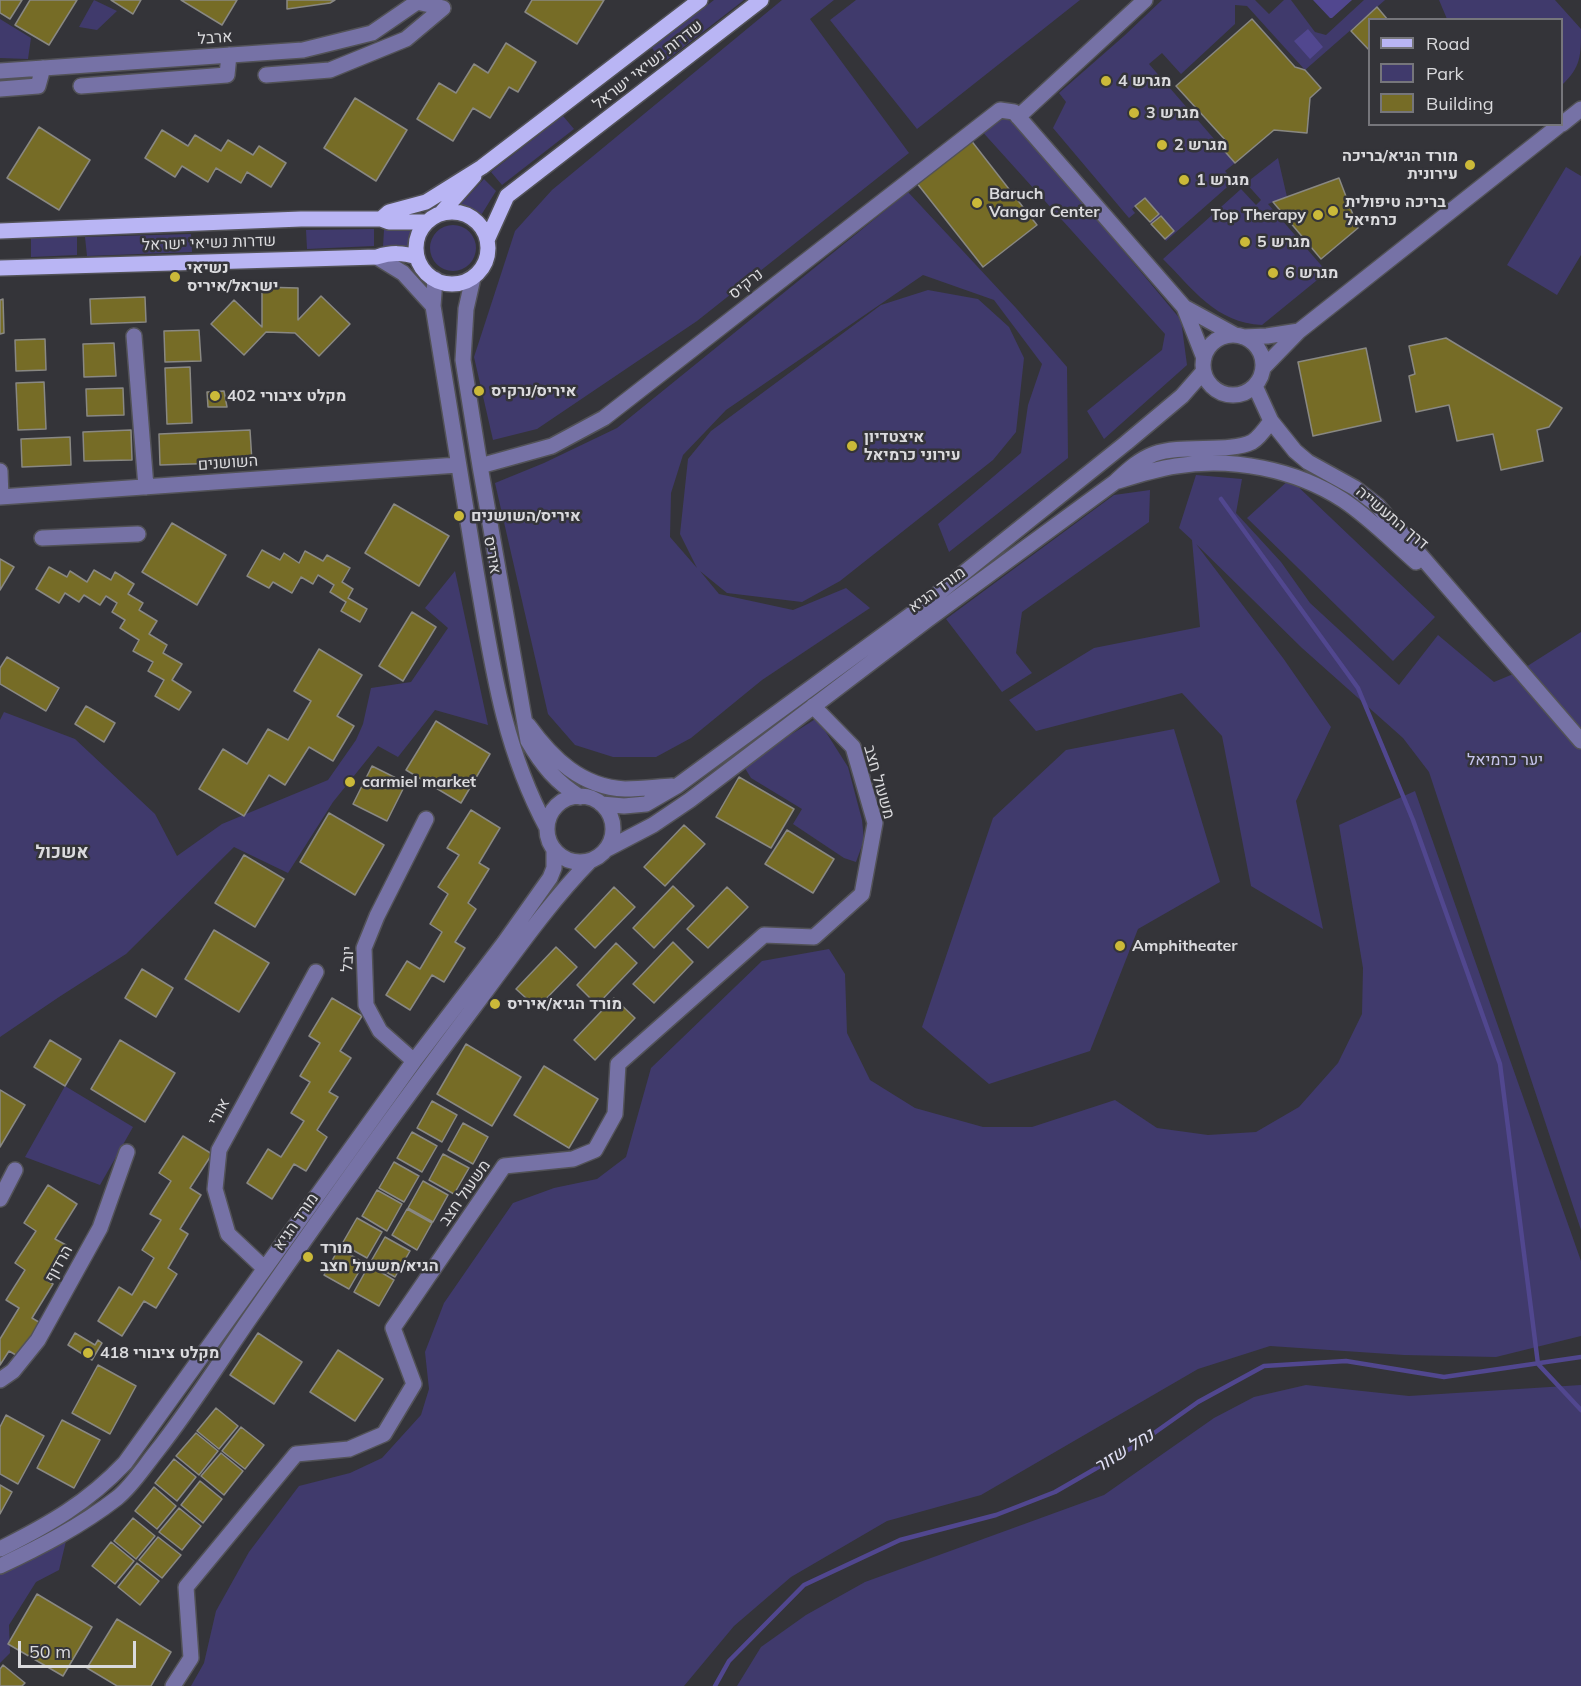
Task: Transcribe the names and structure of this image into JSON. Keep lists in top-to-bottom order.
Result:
{
  "streets": {
    "main road": ["שדרות נשיאי ישראל"],
    "street": [
      "ארבל",
      "נרקיס",
      "השושנים",
      "דרך התעשייה",
      "איריס",
      "מורד הגיא",
      "משעול חצב",
      "יובל",
      "אורי",
      "הרדוף"
    ]
  },
  "crossings": [
    ["שדרות נשיאי ישראל", "איריס"],
    ["נרקיס", "איריס"],
    ["השושנים", "איריס"],
    ["דרך התעשייה", "מורד הגיא"],
    ["איריס", "מורד הגיא"],
    ["מורד הגיא", "משעול חצב"],
    ["מורד הגיא", "יובל"],
    ["מורד הגיא", "אורי"]
  ],
  "districts": ["אשכול"],
  "water": ["נחל שזור"],
  "parks": ["יער כרמיאל"],
  "places": [
    "מגרש 4",
    "מגרש 3",
    "מגרש 2",
    "מורד הגיא/בריכה עירונית",
    "מגרש 1",
    "Baruch Vangar Center",
    "בריכה טיפולית כרמיאל",
    "Top Therapy",
    "מגרש 5",
    "מגרש 6",
    "נשיאי ישראל/איריס",
    "איריס/נרקיס",
    "מקלט ציבורי 402",
    "איצטדיון עירוני כרמיאל",
    "איריס/השושנים",
    "carmiel market",
    "Amphitheater",
    "מורד הגיא/איריס",
    "מורד הגיא/משעול חצב",
    "מקלט ציבורי 418"
  ],
  "legend": ["Road", "Park", "Building"],
  "scale_bar": "50 m"
}
